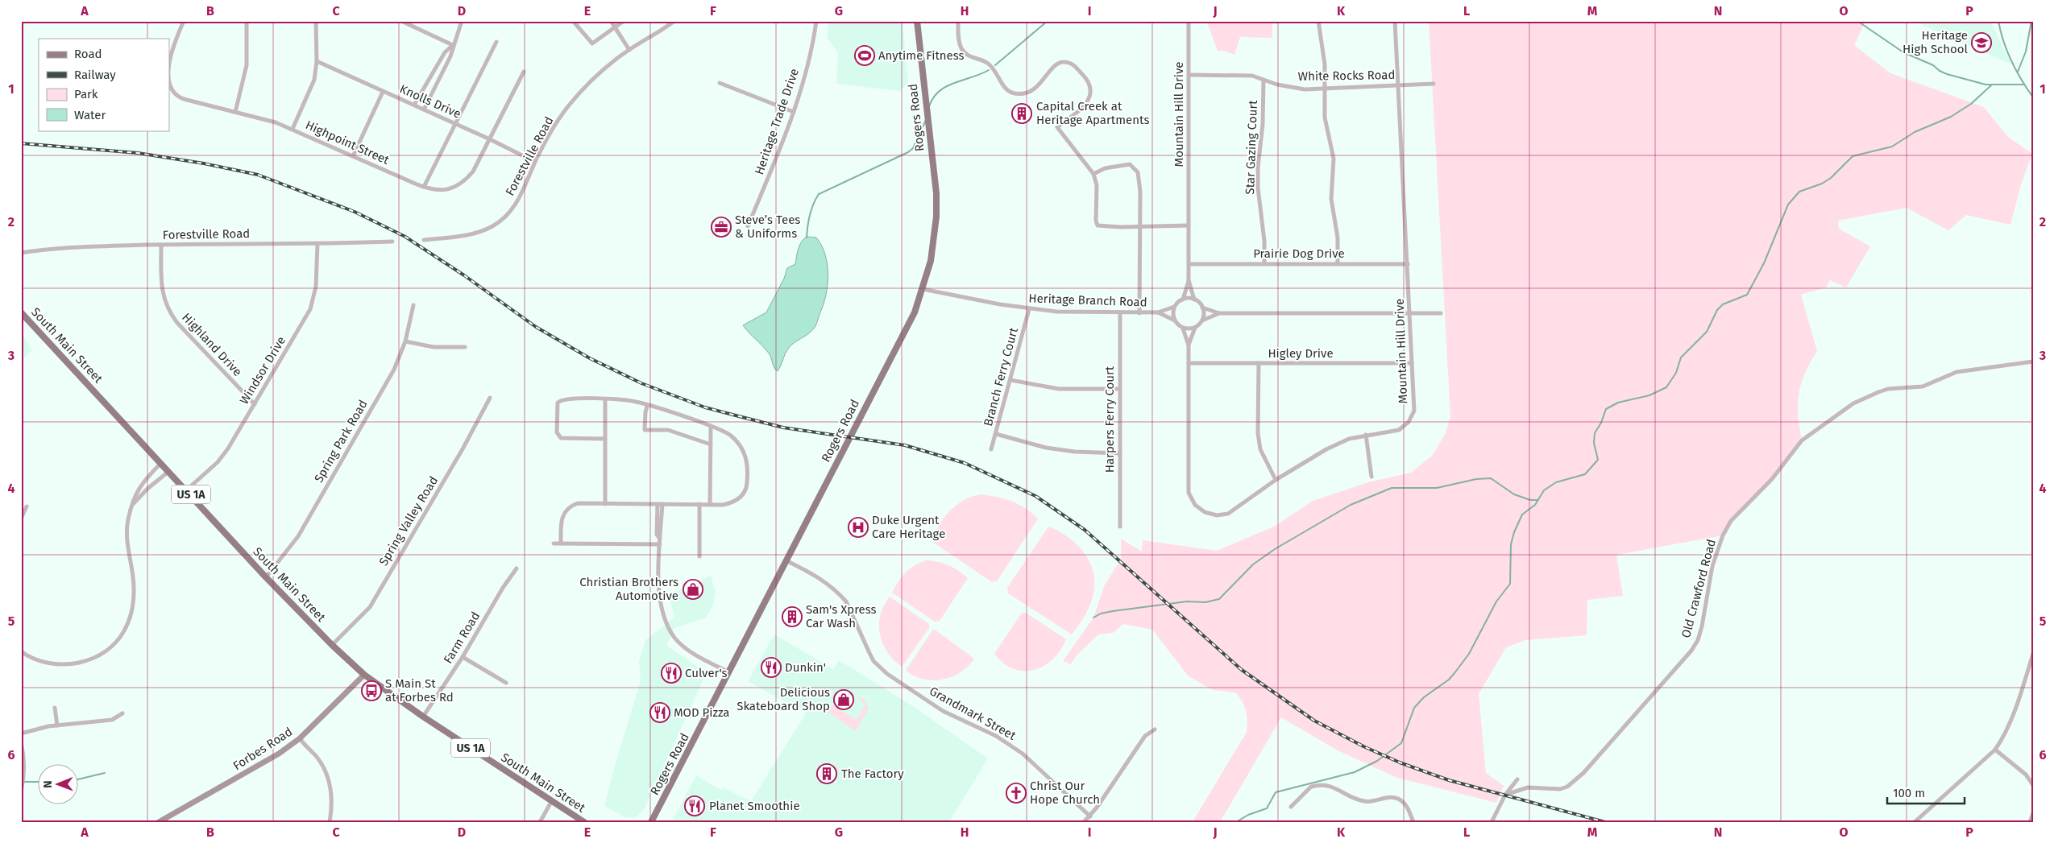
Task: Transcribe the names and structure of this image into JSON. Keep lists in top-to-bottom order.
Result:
{
  "streets": {
    "main road": ["Rogers Road", "South Main Street", "US 1A"],
    "street": [
      "White Rocks Road",
      "Knolls Drive",
      "Mountain Hill Drive",
      "Heritage Trade Drive",
      "Highpoint Street",
      "Star Gazing Court",
      "Forestville Road",
      "Prairie Dog Drive",
      "Heritage Branch Road",
      "Highland Drive",
      "Higley Drive",
      "Windsor Drive",
      "Branch Ferry Court",
      "Harpers Ferry Court",
      "Spring Park Road",
      "Spring Valley Road",
      "Old Crawford Road",
      "Farm Road",
      "Grandmark Street",
      "Forbes Road"
    ]
  },
  "crossings": [
    ["White Rocks Road", "Mountain Hill Drive"],
    ["White Rocks Road", "Star Gazing Court"],
    ["Knolls Drive", "Highpoint Street"],
    ["Knolls Drive", "Forestville Road"],
    ["Mountain Hill Drive", "Prairie Dog Drive"],
    ["Mountain Hill Drive", "Heritage Branch Road"],
    ["Mountain Hill Drive", "Higley Drive"],
    ["Rogers Road", "Heritage Branch Road"],
    ["Rogers Road", "Grandmark Street"],
    ["Star Gazing Court", "Prairie Dog Drive"],
    ["Forestville Road", "Highland Drive"],
    ["Forestville Road", "Windsor Drive"],
    ["Heritage Branch Road", "Branch Ferry Court"],
    ["Heritage Branch Road", "Harpers Ferry Court"],
    ["Highland Drive", "Windsor Drive"],
    ["South Main Street", "Windsor Drive"],
    ["South Main Street", "Spring Park Road"],
    ["South Main Street", "Spring Valley Road"],
    ["South Main Street", "Farm Road"],
    ["South Main Street", "Forbes Road"]
  ],
  "places": {
    "school or university": ["Heritage High School"],
    "sports": ["Anytime Fitness"],
    "building": ["Capital Creek at Heritage Apartments", "Sam's Xpress Car Wash", "The Factory"],
    "office": ["Steve’s Tees & Uniforms"],
    "hospital": ["Duke Urgent Care Heritage"],
    "shop": ["Christian Brothers Automotive", "Delicious Skateboard Shop"],
    "restaurant": [
      "Dunkin'",
      "Culver's",
      "MOD Pizza",
      "Planet Smoothie"
    ],
    "bus stop": ["S Main St at Forbes Rd"],
    "church": ["Christ Our Hope Church"]
  },
  "legend": [
    "Road",
    "Railway",
    "Park",
    "Water"
  ],
  "scale_bar": "100 m",
  "north": "left",
  "grid": {
    "columns": [
      "A",
      "B",
      "C",
      "D",
      "E",
      "F",
      "G",
      "H",
      "I",
      "J",
      "K",
      "L",
      "M",
      "N",
      "O",
      "P"
    ],
    "rows": [
      "1",
      "2",
      "3",
      "4",
      "5",
      "6"
    ]
  }
}
